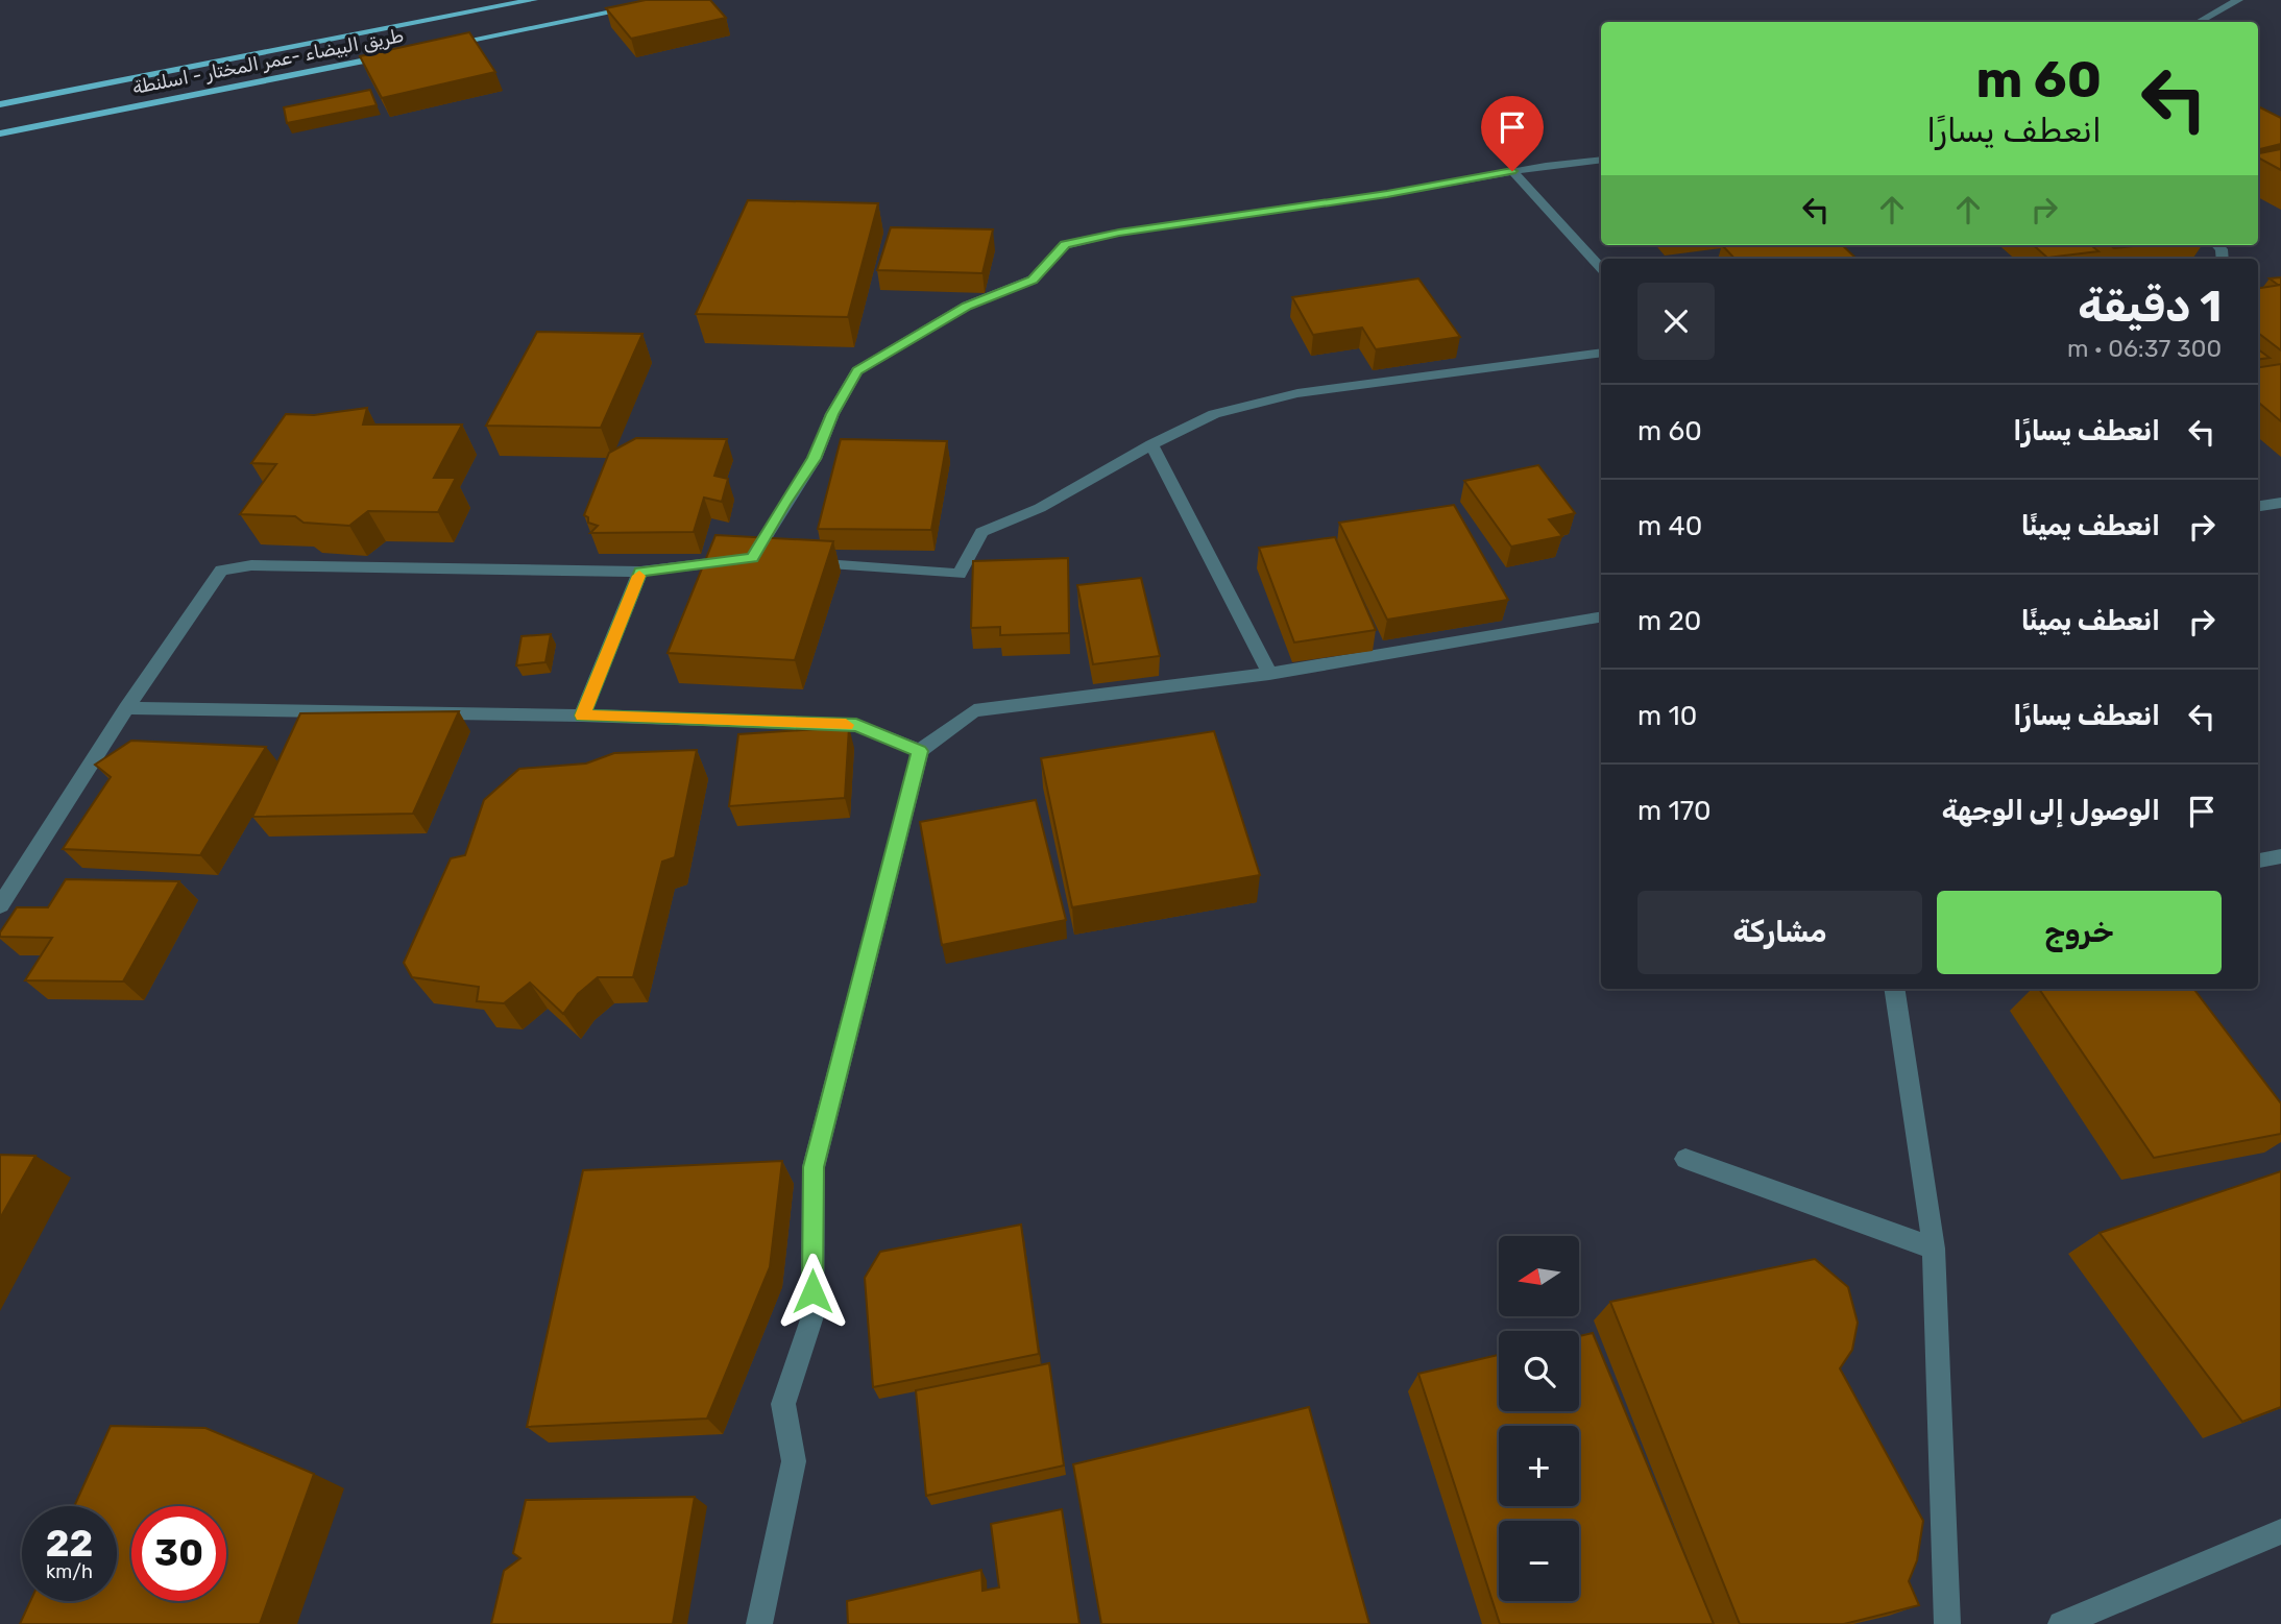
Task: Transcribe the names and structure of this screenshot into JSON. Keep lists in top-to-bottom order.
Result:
{
  "streets": {
    "main road": ["طريق البيضاء -عمر المختار - اسلنطة"]
  },
  "north": "left",
  "page": {
    "turn": ["60 m", "انعطف يسارًا"],
    "heading": ["1 دقيقة", "300 m · 06:37"],
    "list": [
      {
        "name": "انعطف يسارًا",
        "value": "60 m"
      },
      {
        "name": "انعطف يمينًا",
        "value": "40 m"
      },
      {
        "name": "انعطف يمينًا",
        "value": "20 m"
      },
      {
        "name": "انعطف يسارًا",
        "value": "10 m"
      },
      {
        "name": "الوصول إلى الوجهة",
        "value": "170 m"
      }
    ],
    "buttons": ["خروج", "مشاركة"],
    "map_buttons": ["+", "−"],
    "speed": "22 km/h",
    "limit": "30"
  }
}
